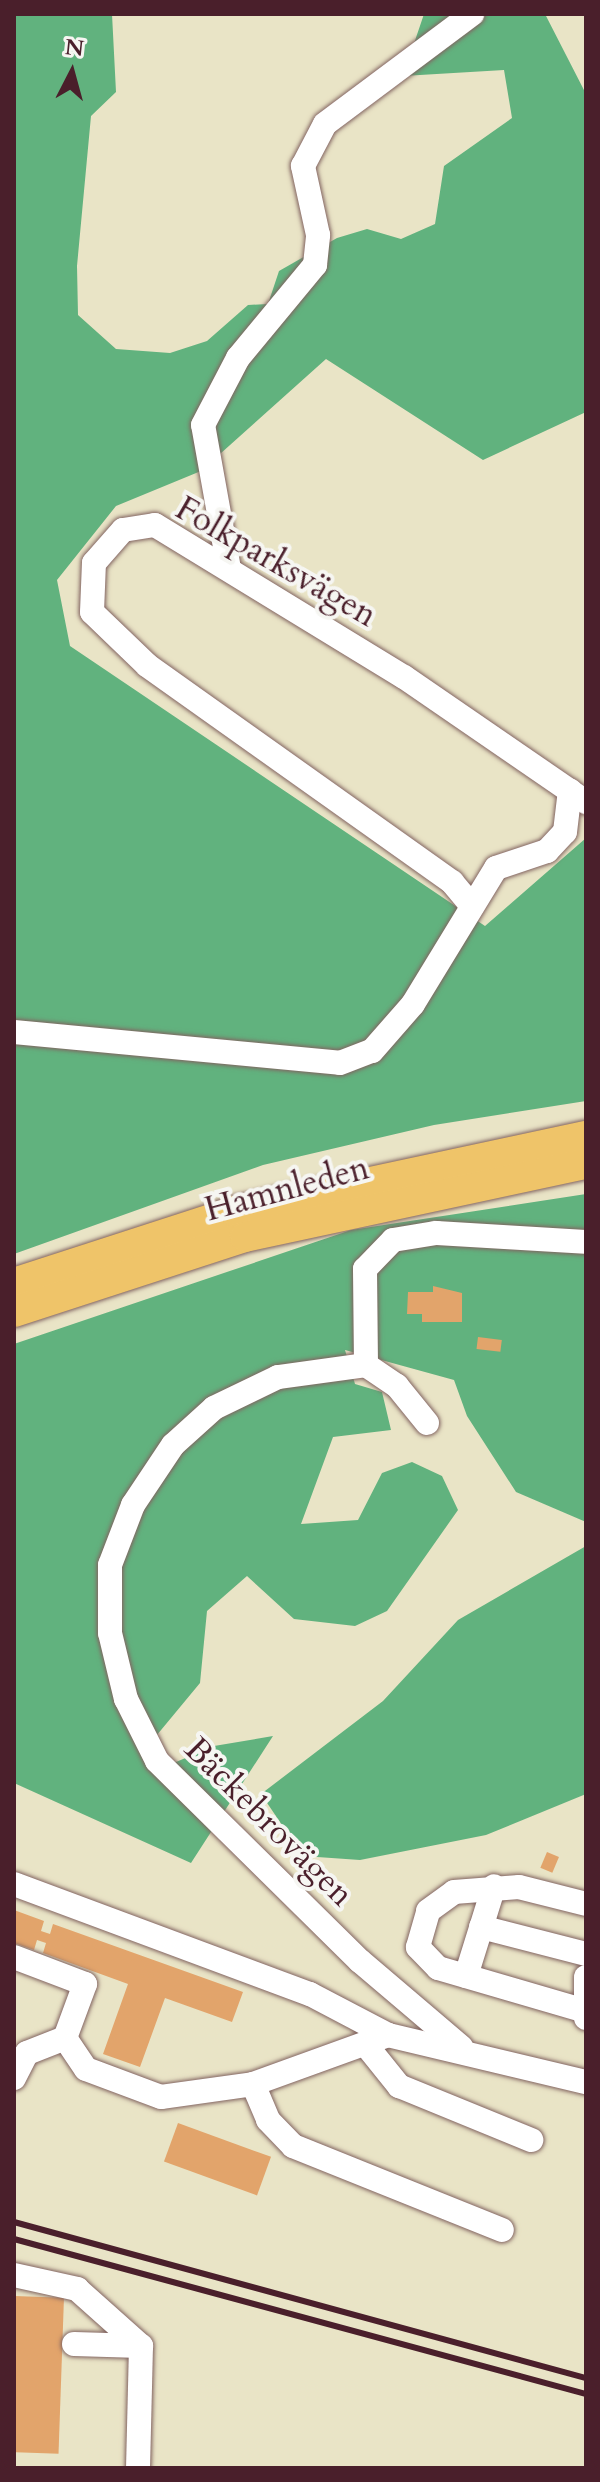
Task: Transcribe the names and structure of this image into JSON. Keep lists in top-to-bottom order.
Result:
{
  "streets": {
    "main road": ["Hamnleden"],
    "street": ["Folkparksvägen", "Bäckebrovägen"]
  },
  "north": "top"
}
